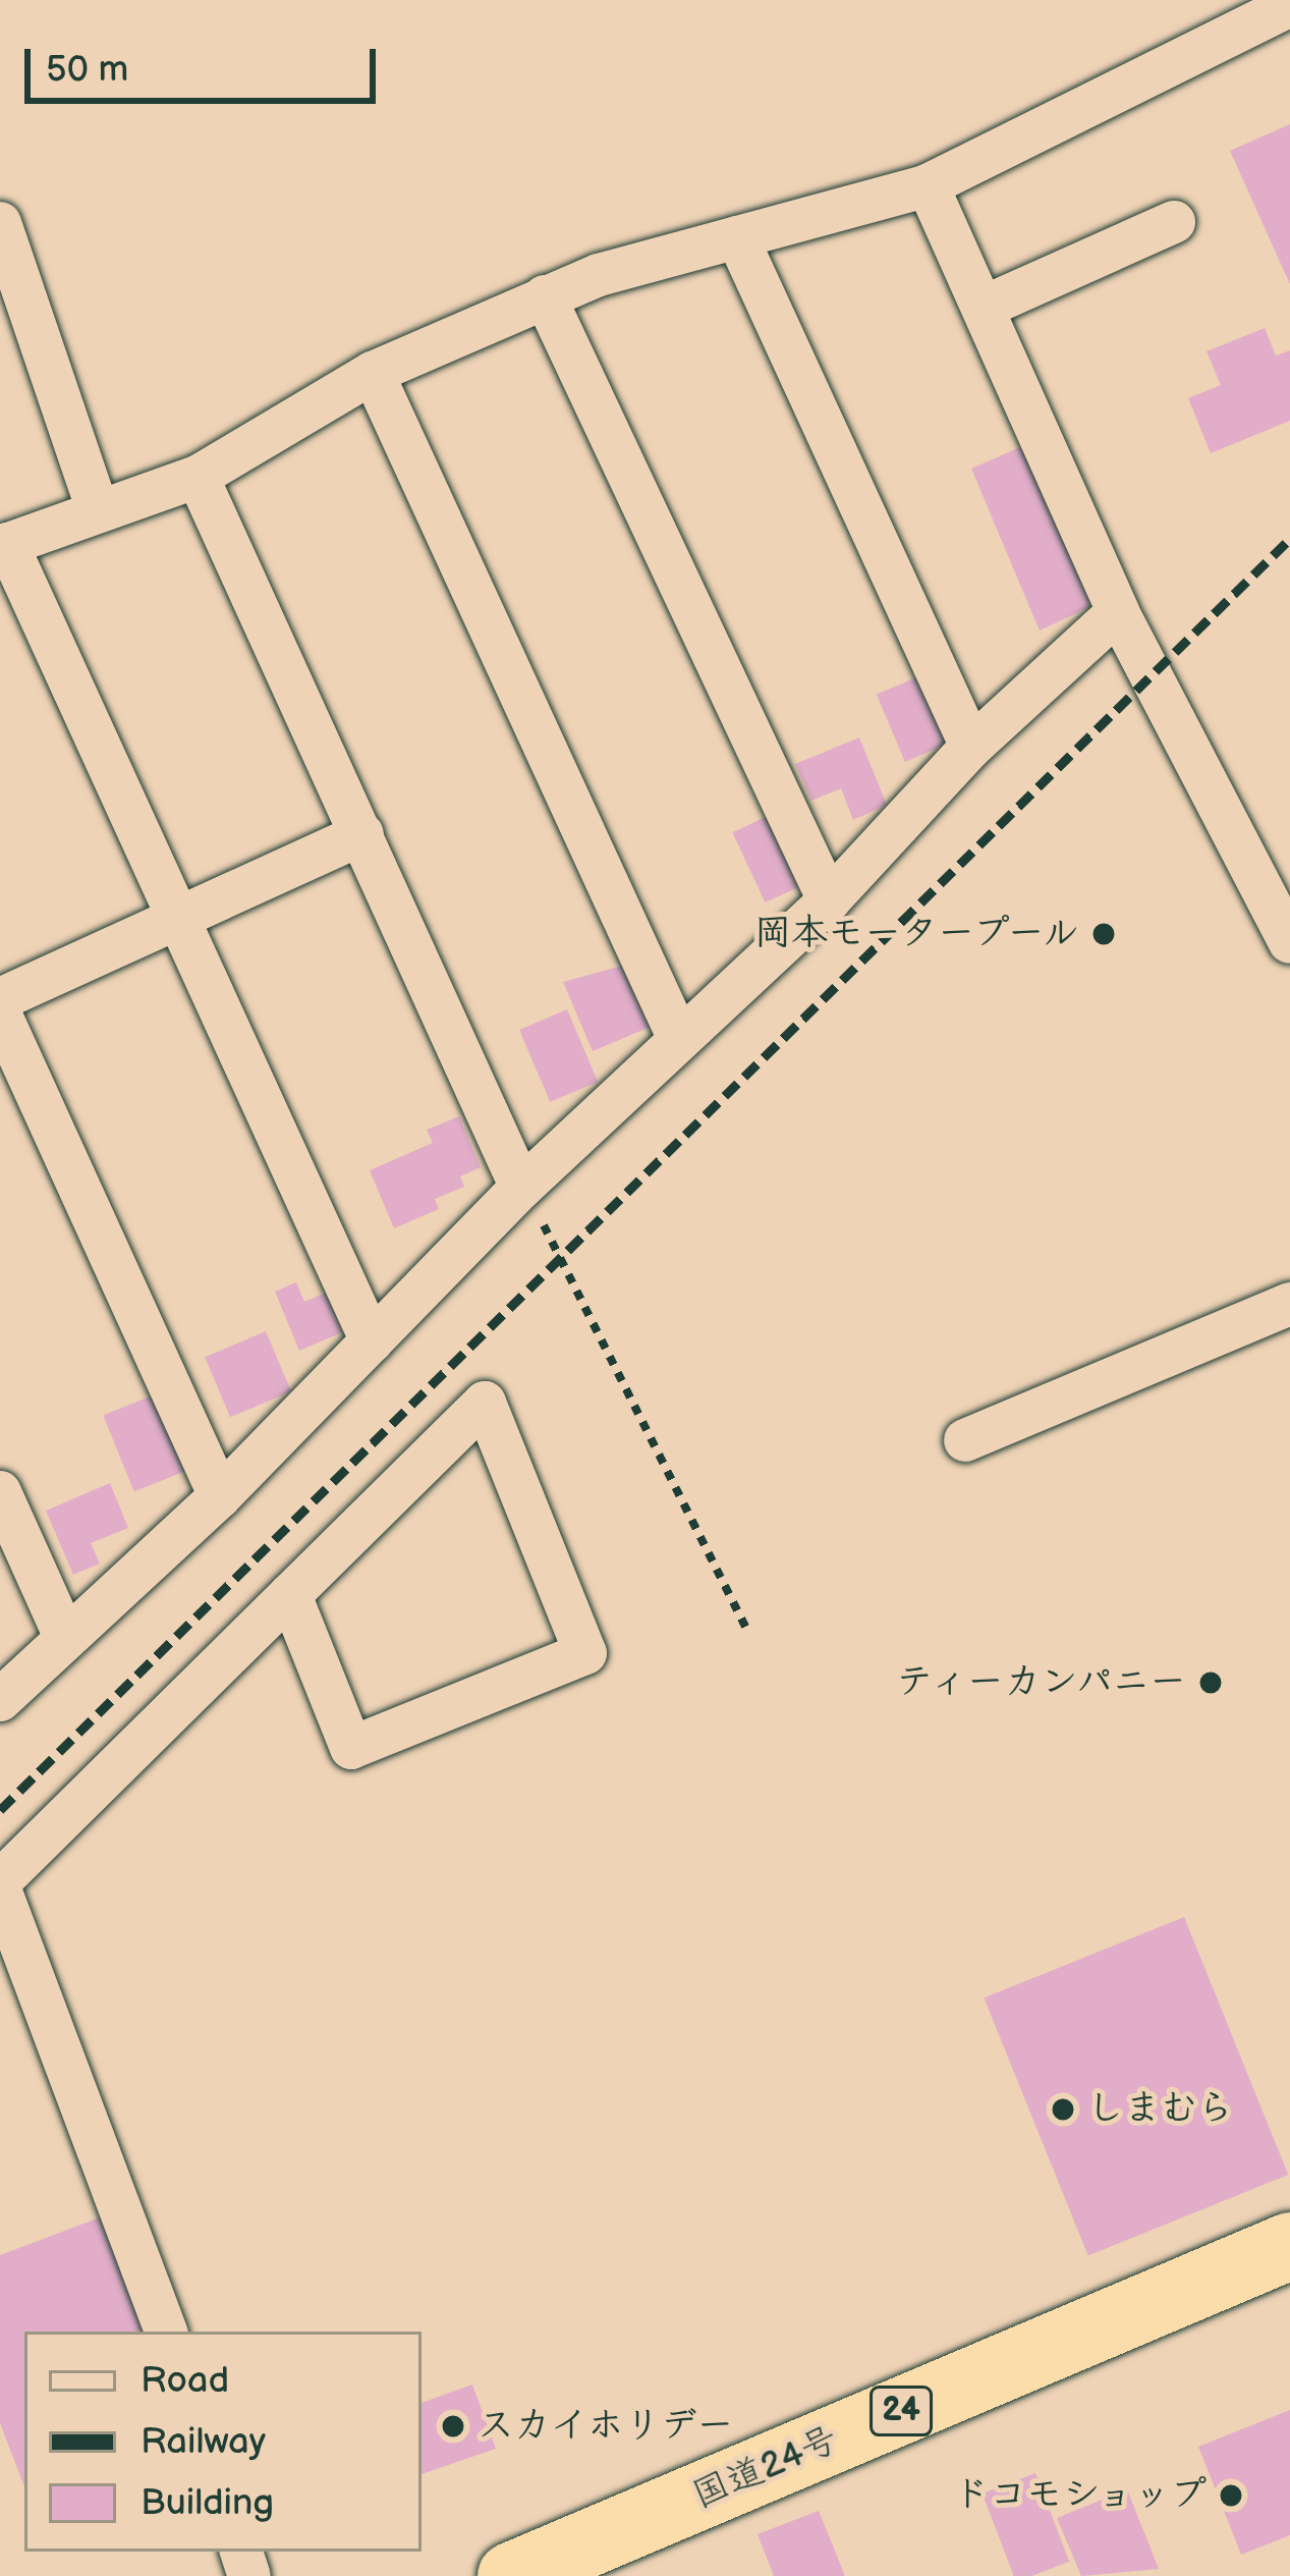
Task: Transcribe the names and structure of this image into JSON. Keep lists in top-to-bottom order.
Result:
{
  "streets": {
    "highway": ["24", "国道24号"]
  },
  "places": [
    "岡本モータープール",
    "ティーカンパニー",
    "しまむら",
    "スカイホリデー",
    "ドコモショップ"
  ],
  "legend": ["Road", "Railway", "Building"],
  "scale_bar": "50 m"
}
